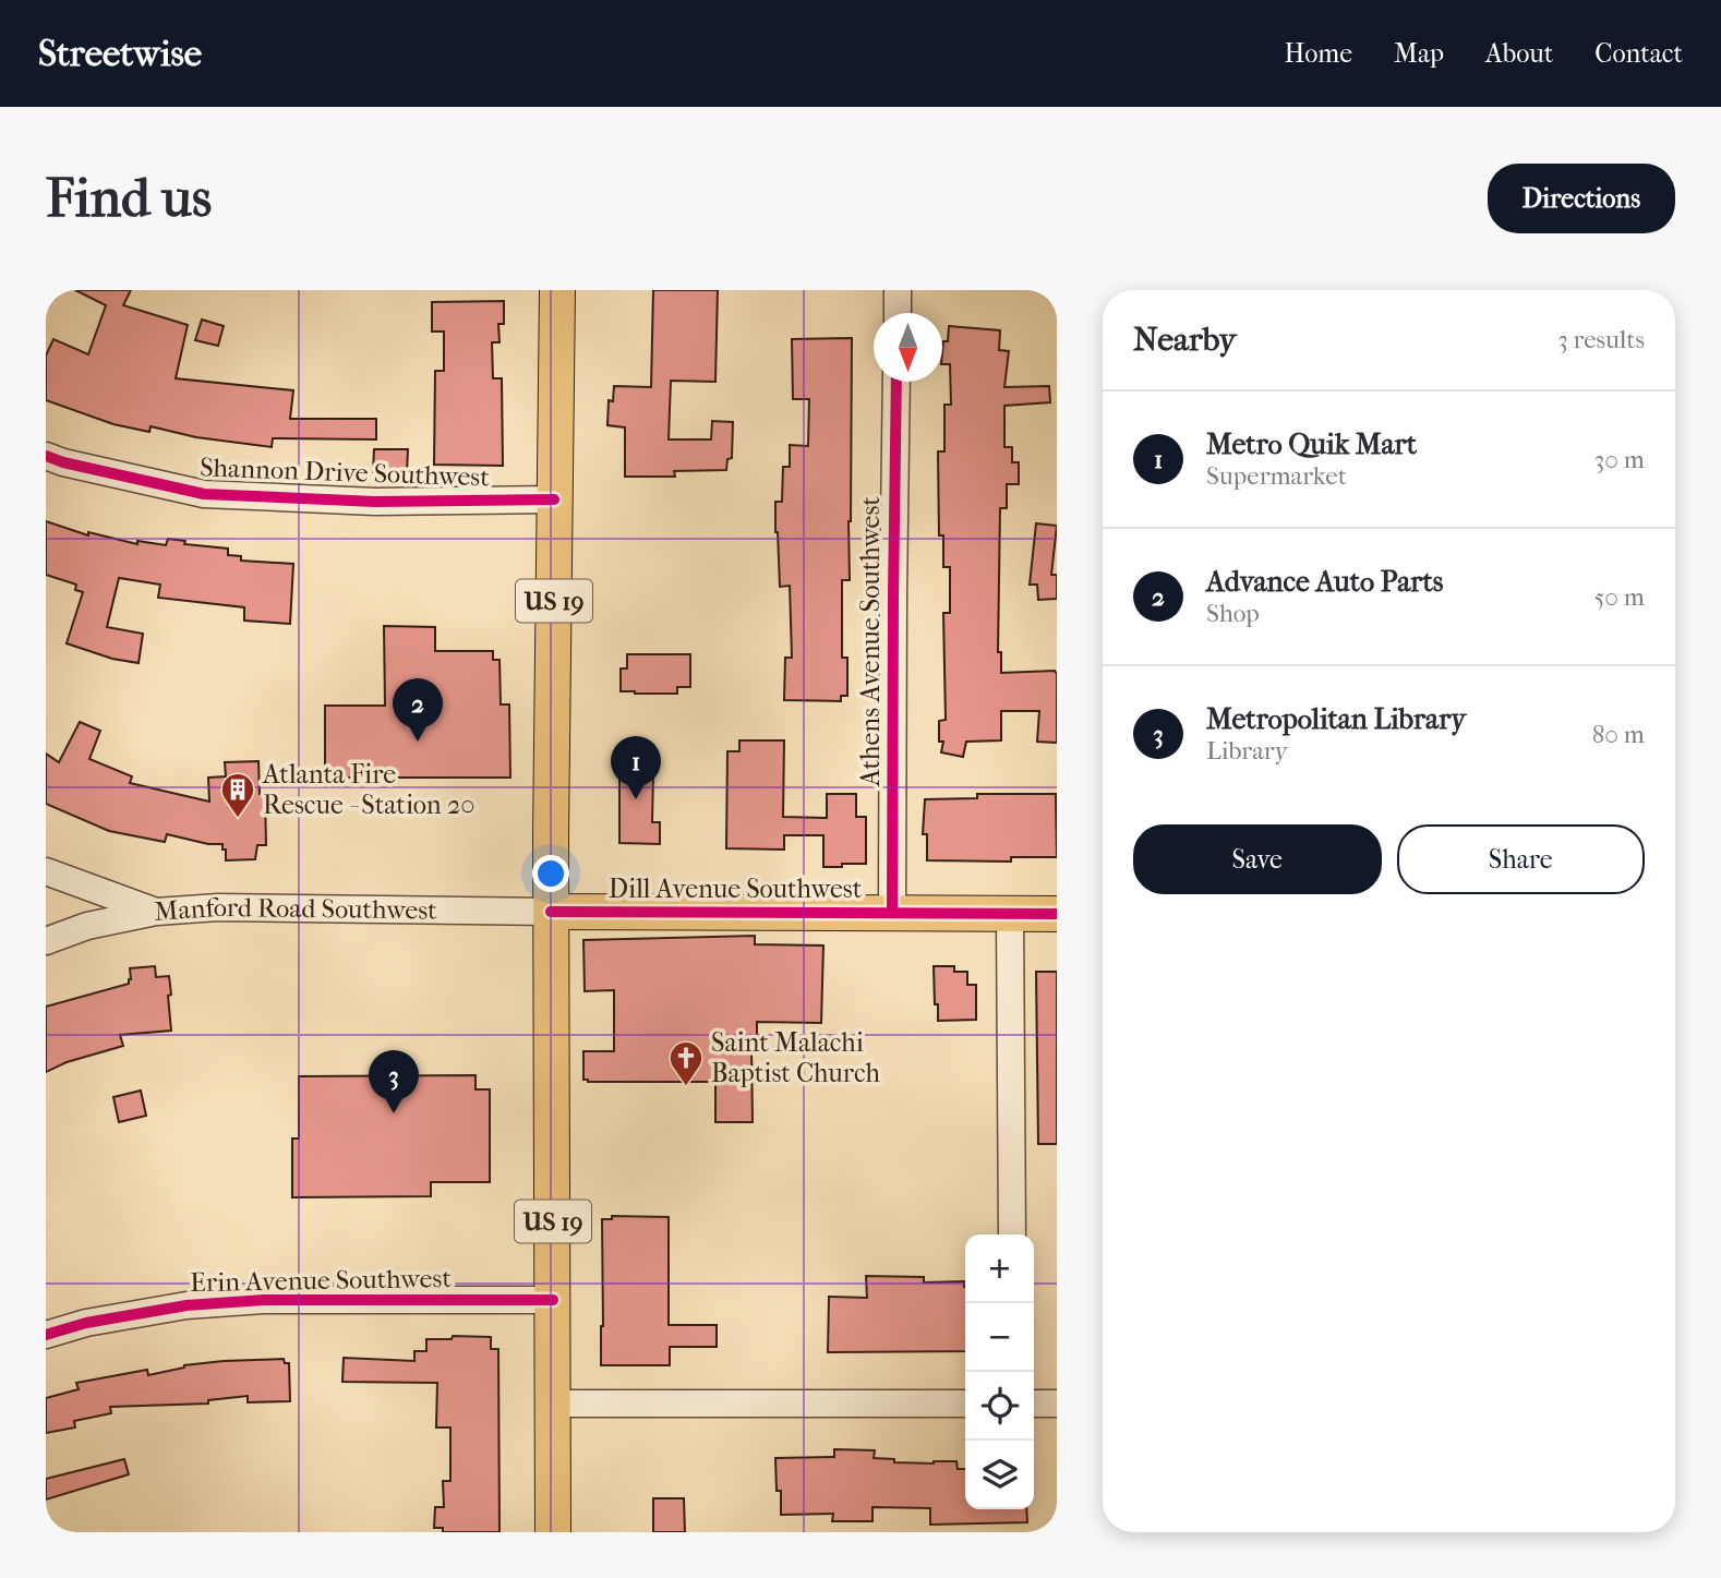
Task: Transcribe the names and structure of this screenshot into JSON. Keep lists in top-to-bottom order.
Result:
{
  "streets": {
    "main road": ["US 19", "Dill Avenue Southwest"],
    "street": [
      "Shannon Drive Southwest",
      "Athens Avenue Southwest",
      "Manford Road Southwest",
      "Erin Avenue Southwest"
    ]
  },
  "crossings": [
    ["Shannon Drive Southwest", "US 19"],
    ["US 19", "Dill Avenue Southwest"],
    ["US 19", "Manford Road Southwest"],
    ["US 19", "Erin Avenue Southwest"],
    ["Athens Avenue Southwest", "Dill Avenue Southwest"],
    ["Dill Avenue Southwest", "Manford Road Southwest"]
  ],
  "places": {
    "building": ["Atlanta Fire Rescue - Station 20"],
    "church": ["Saint Malachi Baptist Church"]
  },
  "north": "bottom",
  "page": {
    "header": "Streetwise",
    "nav": [
      "Home",
      "Map",
      "About",
      "Contact"
    ],
    "buttons": [
      "Directions",
      ["Save", "Share"]
    ],
    "title": "Find us",
    "heading": ["Nearby", "3 results"],
    "list": [
      {
        "mark": "1",
        "name": "Metro Quik Mart",
        "note": "Supermarket",
        "value": "30 m"
      },
      {
        "mark": "2",
        "name": "Advance Auto Parts",
        "note": "Shop",
        "value": "50 m"
      },
      {
        "mark": "3",
        "name": "Metropolitan Library",
        "note": "Library",
        "value": "80 m"
      }
    ],
    "pins": ["2", "1", "3"],
    "map_buttons": ["+", "−"]
  }
}
